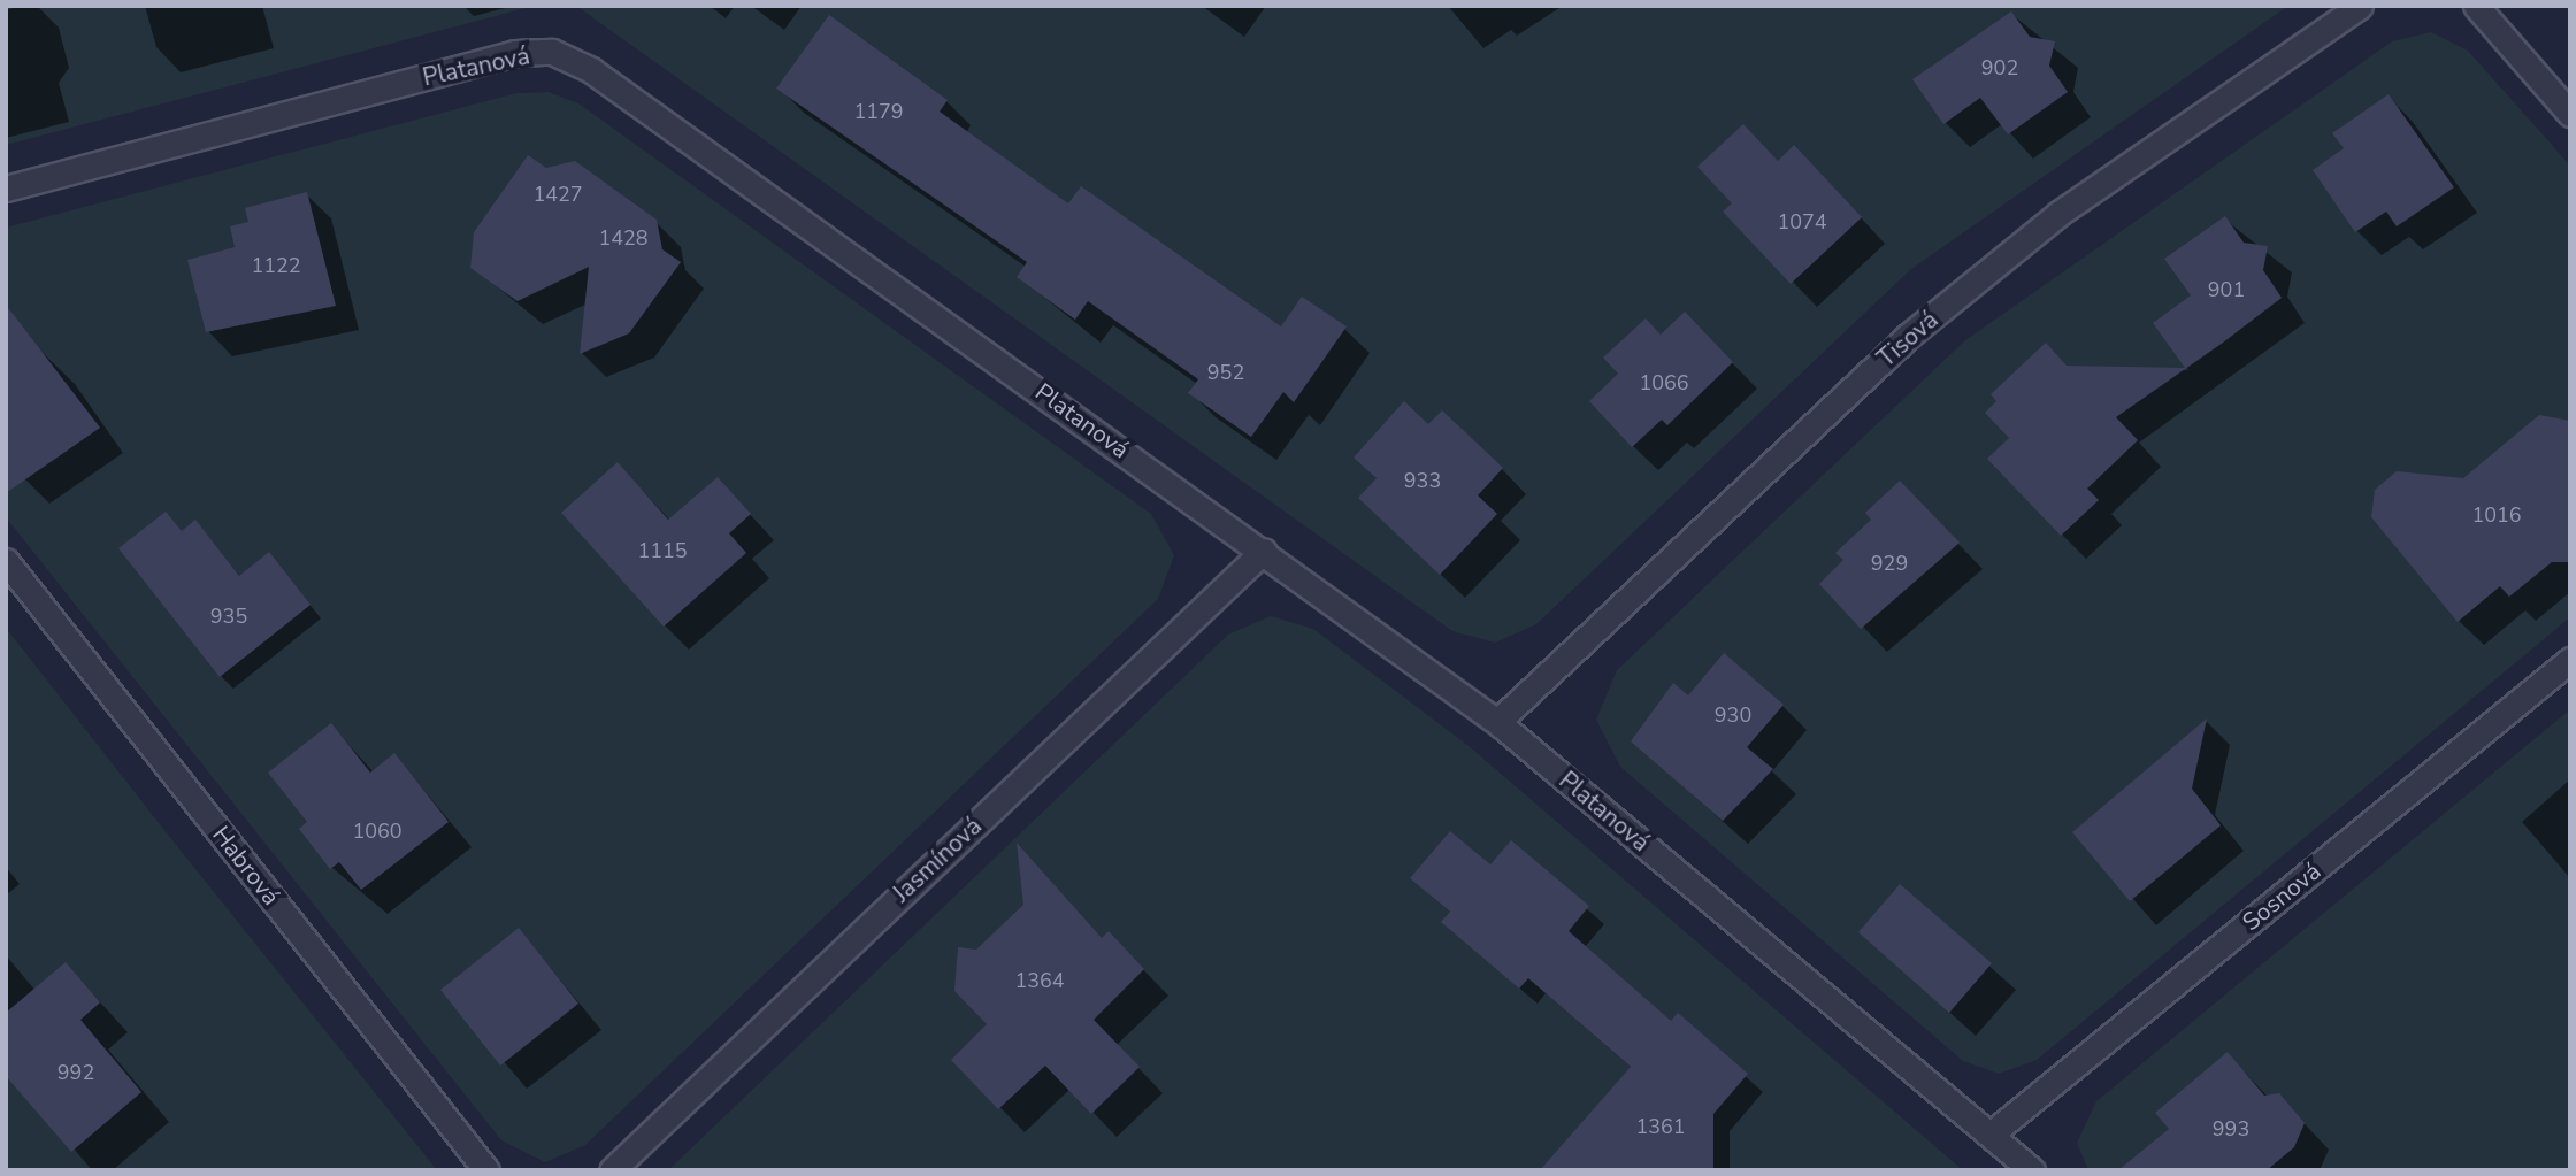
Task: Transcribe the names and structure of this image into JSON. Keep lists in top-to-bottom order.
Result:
{
  "streets": {
    "street": [
      "Platanová",
      "Tisová",
      "Jasmínová",
      "Habrová",
      "Sosnová"
    ]
  },
  "crossings": [
    ["Platanová", "Tisová"],
    ["Platanová", "Jasmínová"],
    ["Platanová", "Sosnová"]
  ],
  "house_numbers": [
    "902",
    "1179",
    "1427",
    "1074",
    "1428",
    "1122",
    "901",
    "952",
    "1066",
    "933",
    "1016",
    "1115",
    "929",
    "935",
    "930",
    "1060",
    "1364",
    "992",
    "1361",
    "993"
  ]
}
